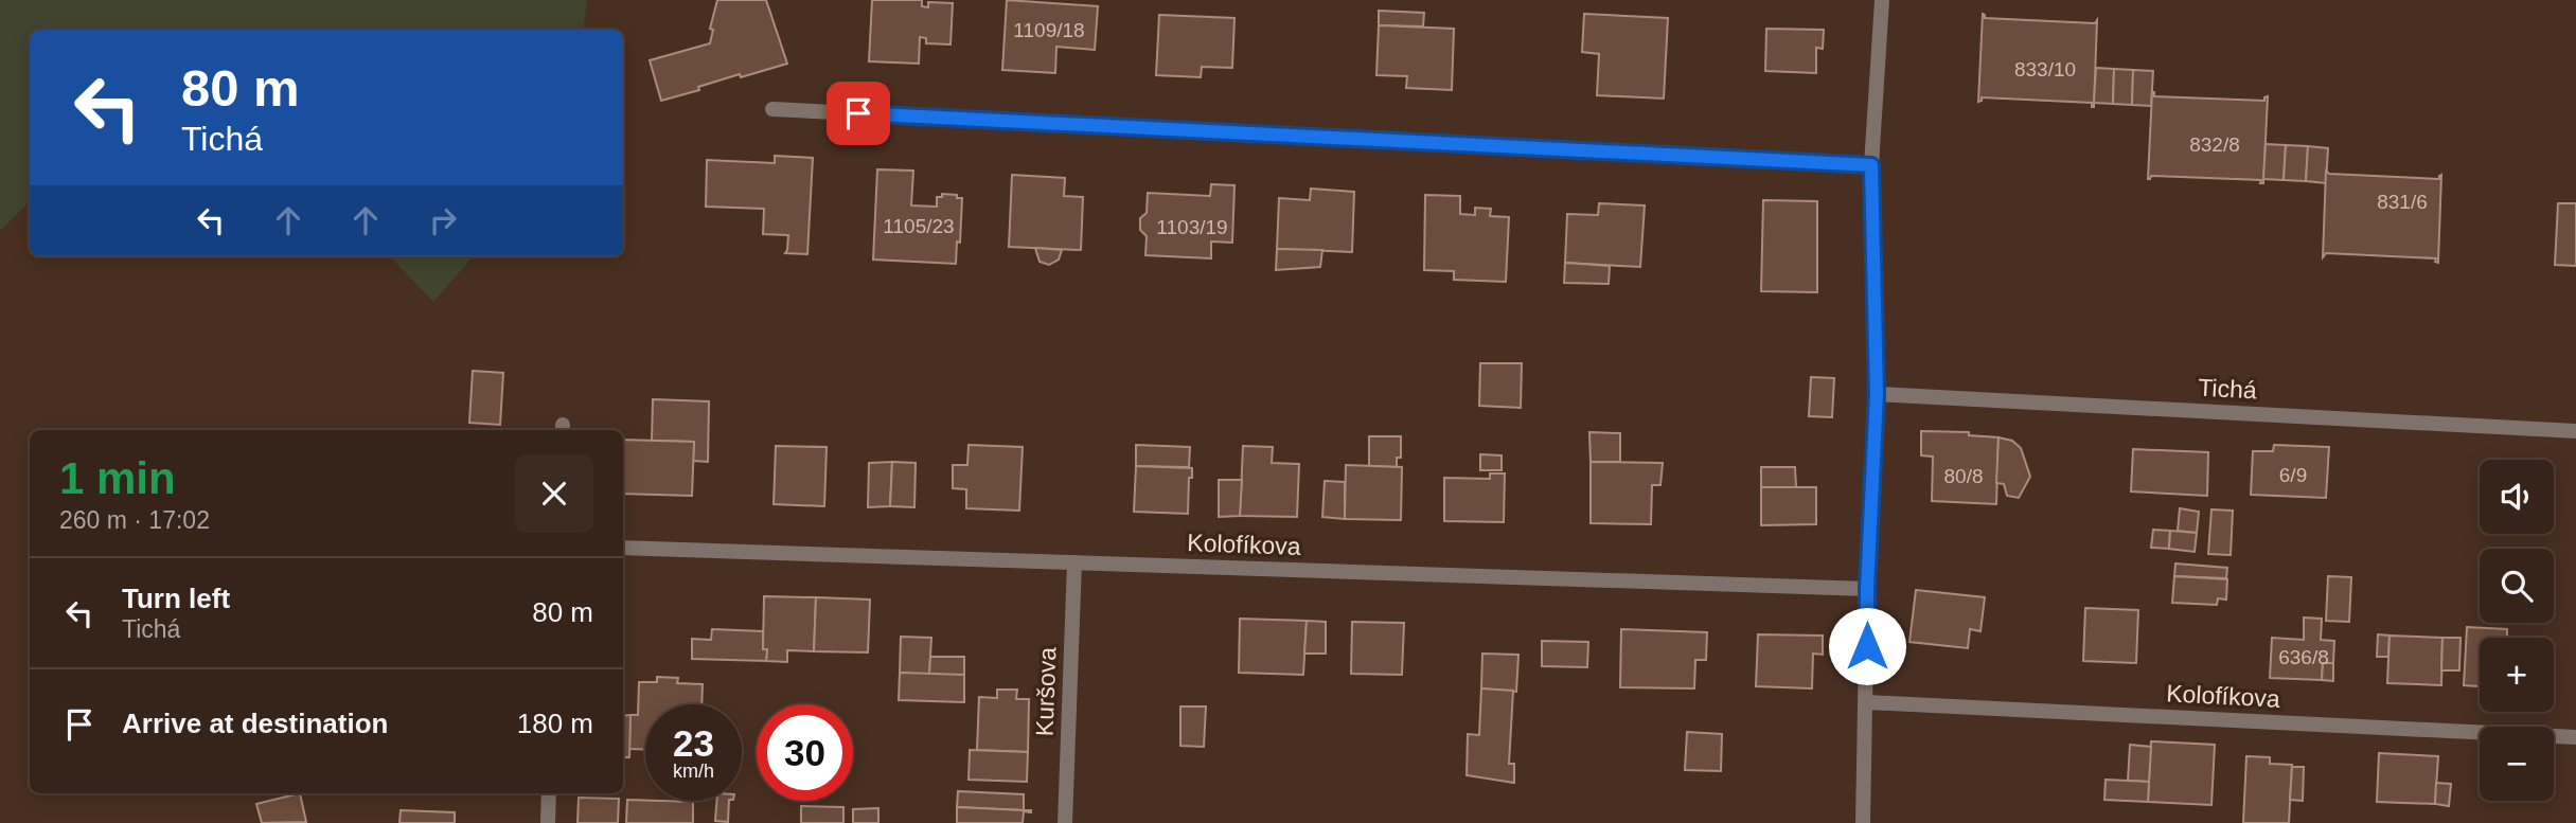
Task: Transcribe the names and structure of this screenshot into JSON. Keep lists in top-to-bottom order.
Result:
{
  "streets": {
    "street": ["Tichá", "Kolofíkova", "Kuršova"]
  },
  "crossings": [
    ["Kolofíkova", "Kuršova"]
  ],
  "house_numbers": [
    "1109/18",
    "833/10",
    "832/8",
    "831/6",
    "1105/23",
    "1103/19",
    "6/9",
    "80/8",
    "636/8"
  ],
  "page": {
    "turn": ["80 m", "Tichá"],
    "heading": ["1 min", "260 m · 17:02"],
    "map_buttons": ["+", "−"],
    "list": [
      {
        "name": "Turn left",
        "note": "Tichá",
        "value": "80 m"
      },
      {
        "name": "Arrive at destination",
        "value": "180 m"
      }
    ],
    "speed": "23 km/h",
    "limit": "30"
  }
}
